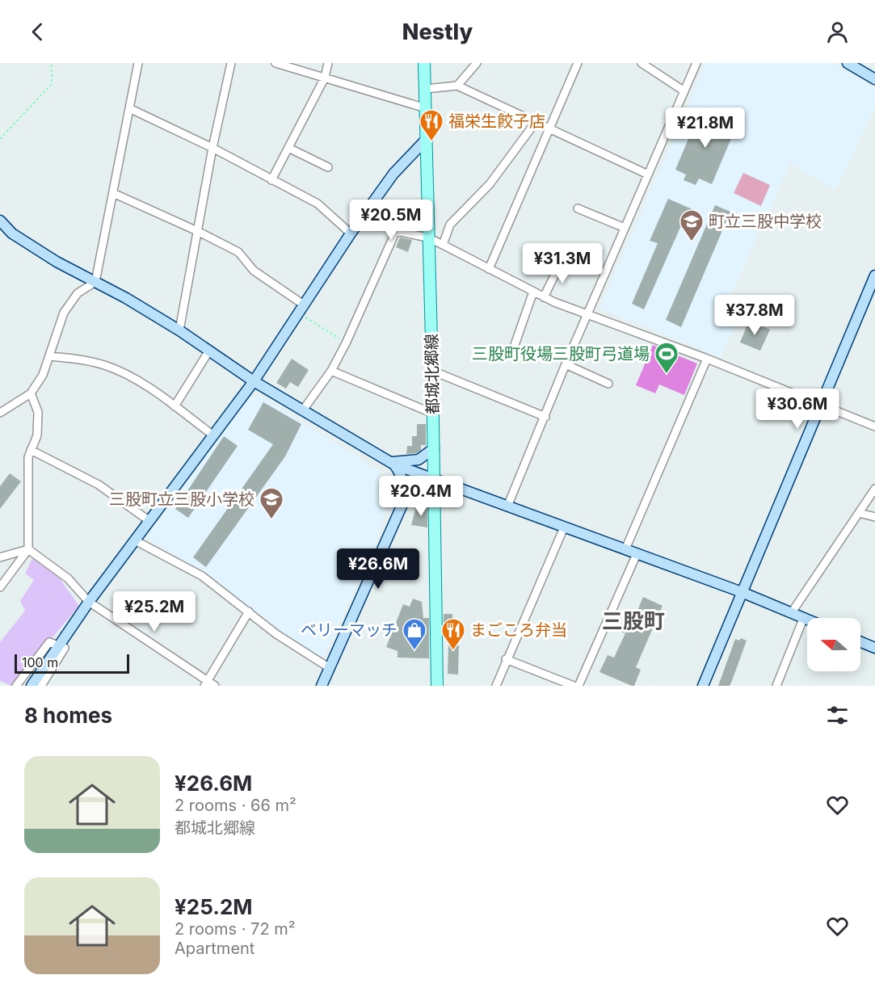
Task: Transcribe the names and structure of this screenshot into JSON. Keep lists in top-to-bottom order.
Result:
{
  "streets": {
    "main road": ["都城北郷線"]
  },
  "districts": ["三股町"],
  "places": {
    "restaurant": ["福栄生餃子店", "まごころ弁当"],
    "school or university": ["町立三股中学校", "三股町立三股小学校"],
    "sports": ["三股町役場三股町弓道場"],
    "shop": ["ベリーマッチ"]
  },
  "scale_bar": "100 m",
  "north": "left",
  "page": {
    "header": "Nestly",
    "price": [
      "¥21.8M",
      "¥20.5M",
      "¥31.3M",
      "¥37.8M",
      "¥30.6M",
      "¥20.4M",
      "¥26.6M",
      "¥25.2M"
    ],
    "scale": "100 m",
    "heading": "8 homes",
    "list": [
      {
        "name": "¥26.6M",
        "note": "2 rooms · 66 m² · 都城北郷線"
      },
      {
        "name": "¥25.2M",
        "note": "2 rooms · 72 m² · Apartment"
      }
    ]
  }
}
